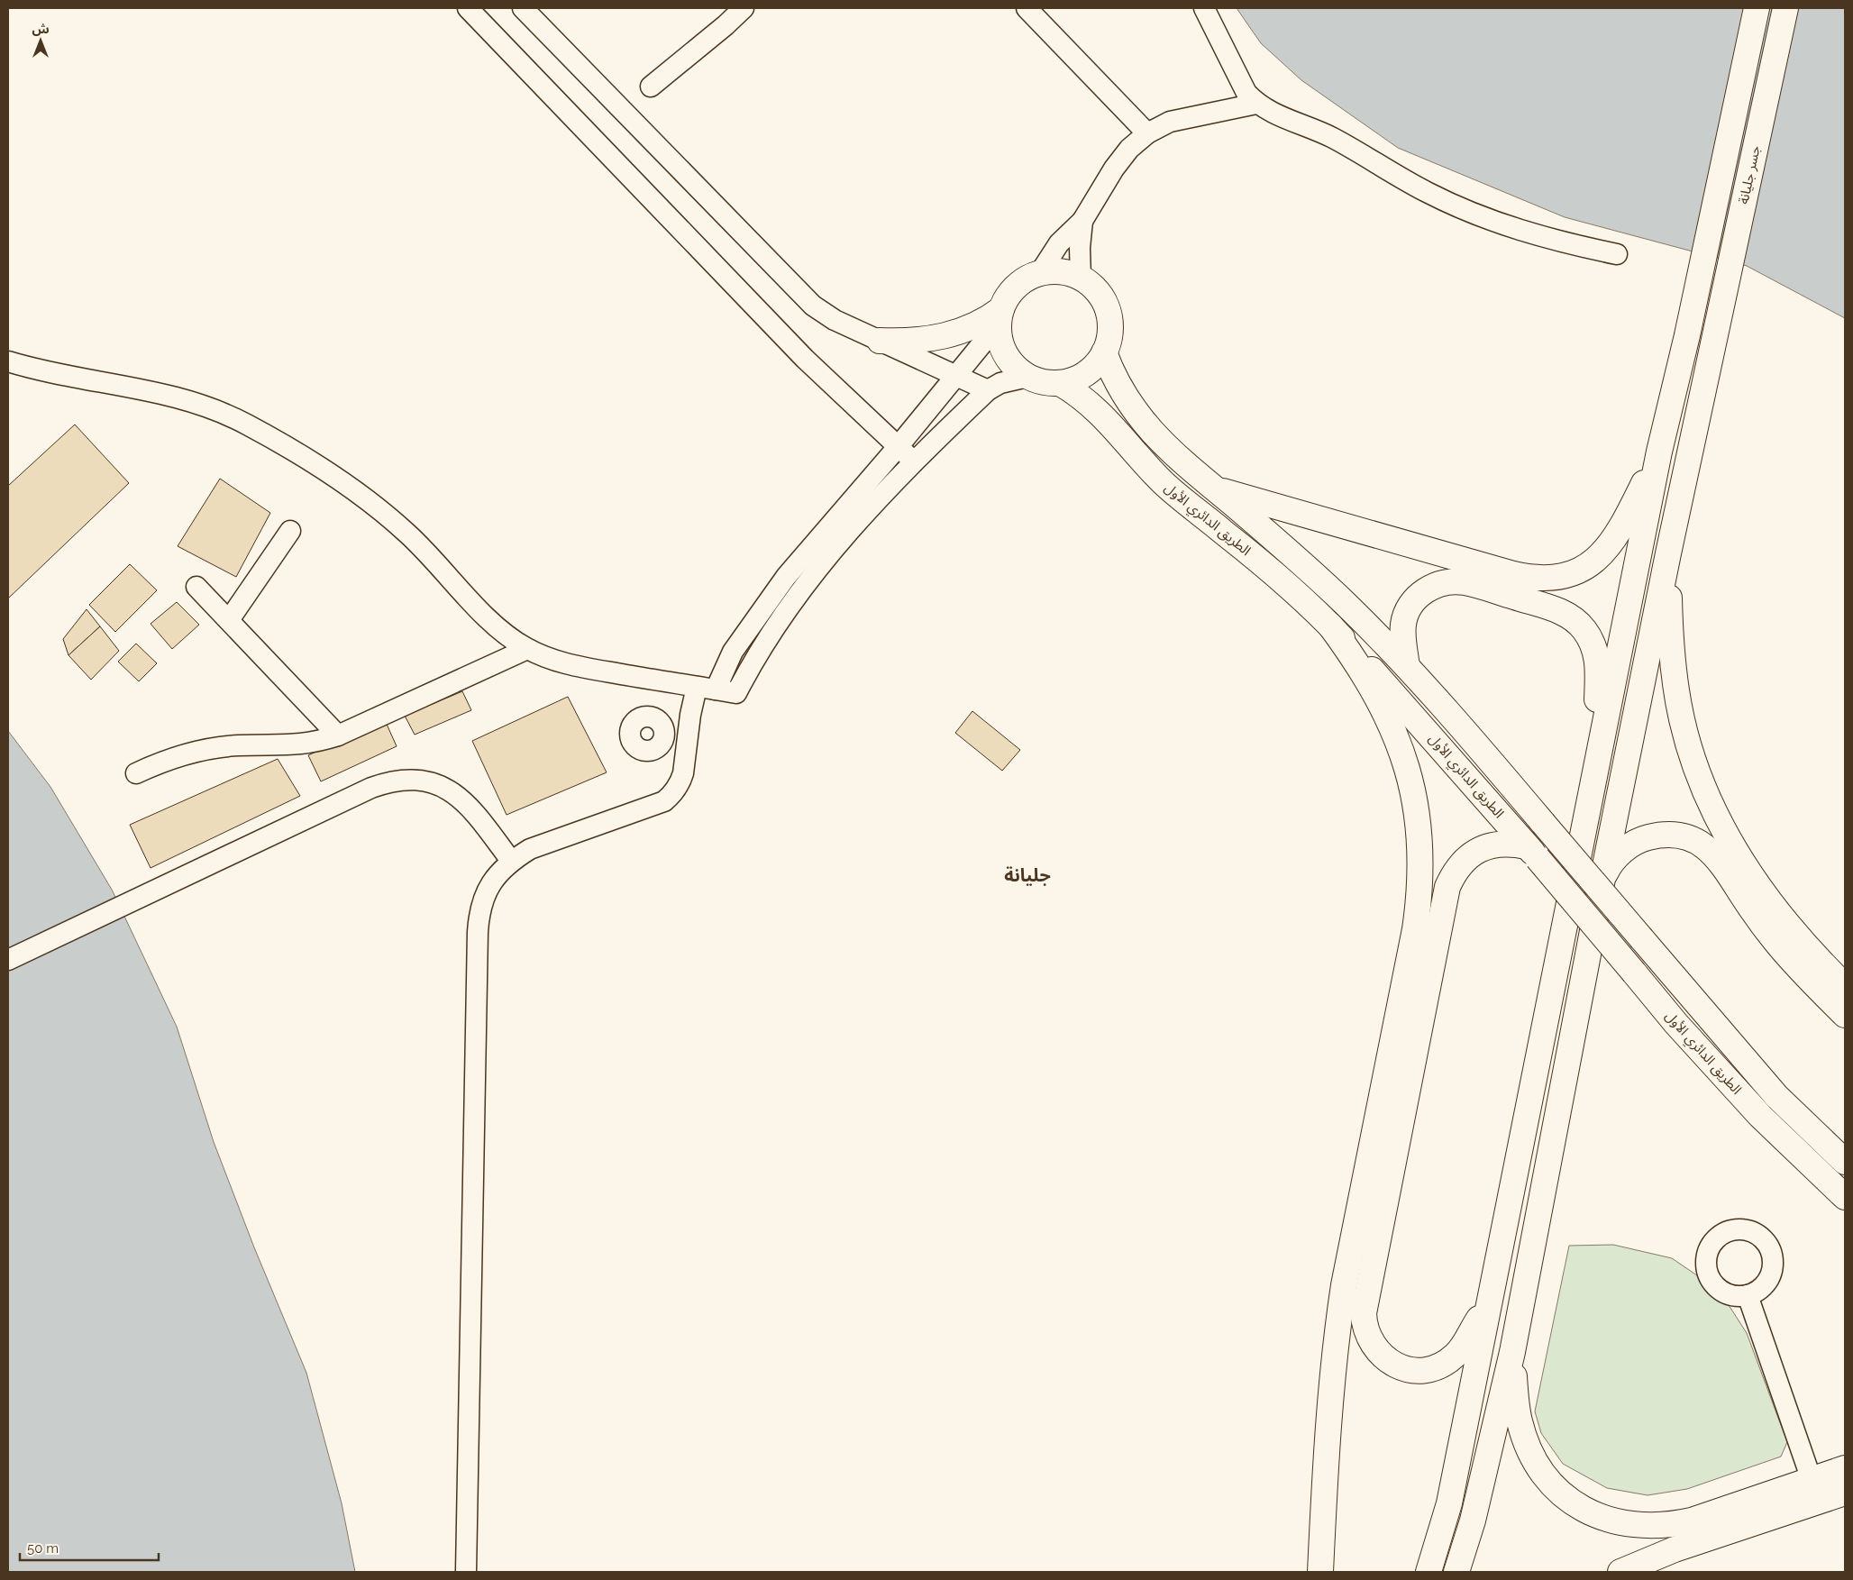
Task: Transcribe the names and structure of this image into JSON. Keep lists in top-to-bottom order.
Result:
{
  "streets": {
    "main road": ["جسر جليانة", "الطريق الدائري الأول"]
  },
  "districts": ["جليانة"],
  "scale_bar": "50 m",
  "north": "top"
}
